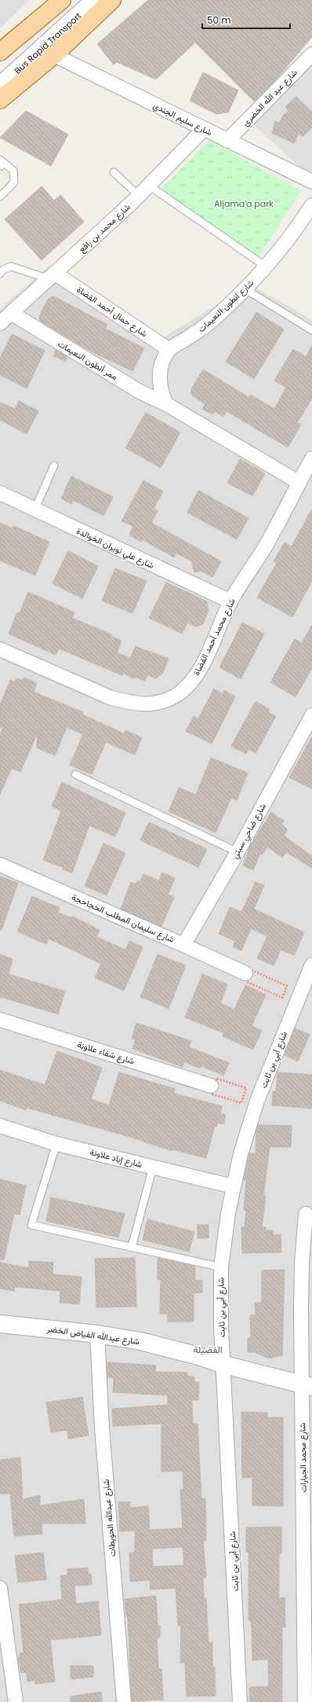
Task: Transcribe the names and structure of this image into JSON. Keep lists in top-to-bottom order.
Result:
{
  "streets": {
    "street": [
      "شارع عبد الله الخضري",
      "شارع سليم الجندي",
      "شارع محمد بن رافع",
      "شارع انطون النعيمات",
      "شارع جمال أحمد القضاة",
      "ممر أنطون النعيمات",
      "شارع علي نويران الخوالدة",
      "شارع محمد أحمد القضاة",
      "شارع ضاحي سبتي",
      "شارع سليمان المطلب الحجاحجة",
      "شارع شفاء علاونة",
      "شارع أبي بن ثابت",
      "شارع إياد علاونة",
      "شارع عبدالله الفياض الخضر",
      "شارع محمد الجبارات",
      "شارع عبدالله الحويطات"
    ],
    "lane": ["Bus Rapid Transport"]
  },
  "crossings": [
    ["شارع عبد الله الخضري", "شارع سليم الجندي"],
    ["شارع سليم الجندي", "شارع محمد بن رافع"],
    ["شارع محمد بن رافع", "شارع جمال أحمد القضاة"],
    ["شارع محمد بن رافع", "ممر أنطون النعيمات"],
    ["شارع انطون النعيمات", "شارع جمال أحمد القضاة"],
    ["شارع علي نويران الخوالدة", "شارع محمد أحمد القضاة"],
    ["شارع ضاحي سبتي", "شارع سليمان المطلب الحجاحجة"],
    ["شارع أبي بن ثابت", "شارع إياد علاونة"],
    ["شارع أبي بن ثابت", "شارع عبدالله الفياض الخضر"],
    ["شارع عبدالله الفياض الخضر", "شارع محمد الجبارات"],
    ["شارع عبدالله الفياض الخضر", "شارع عبدالله الحويطات"]
  ],
  "districts": ["الفضيلة"],
  "parks": ["Aljama'a park"],
  "scale_bar": "50 m"
}
